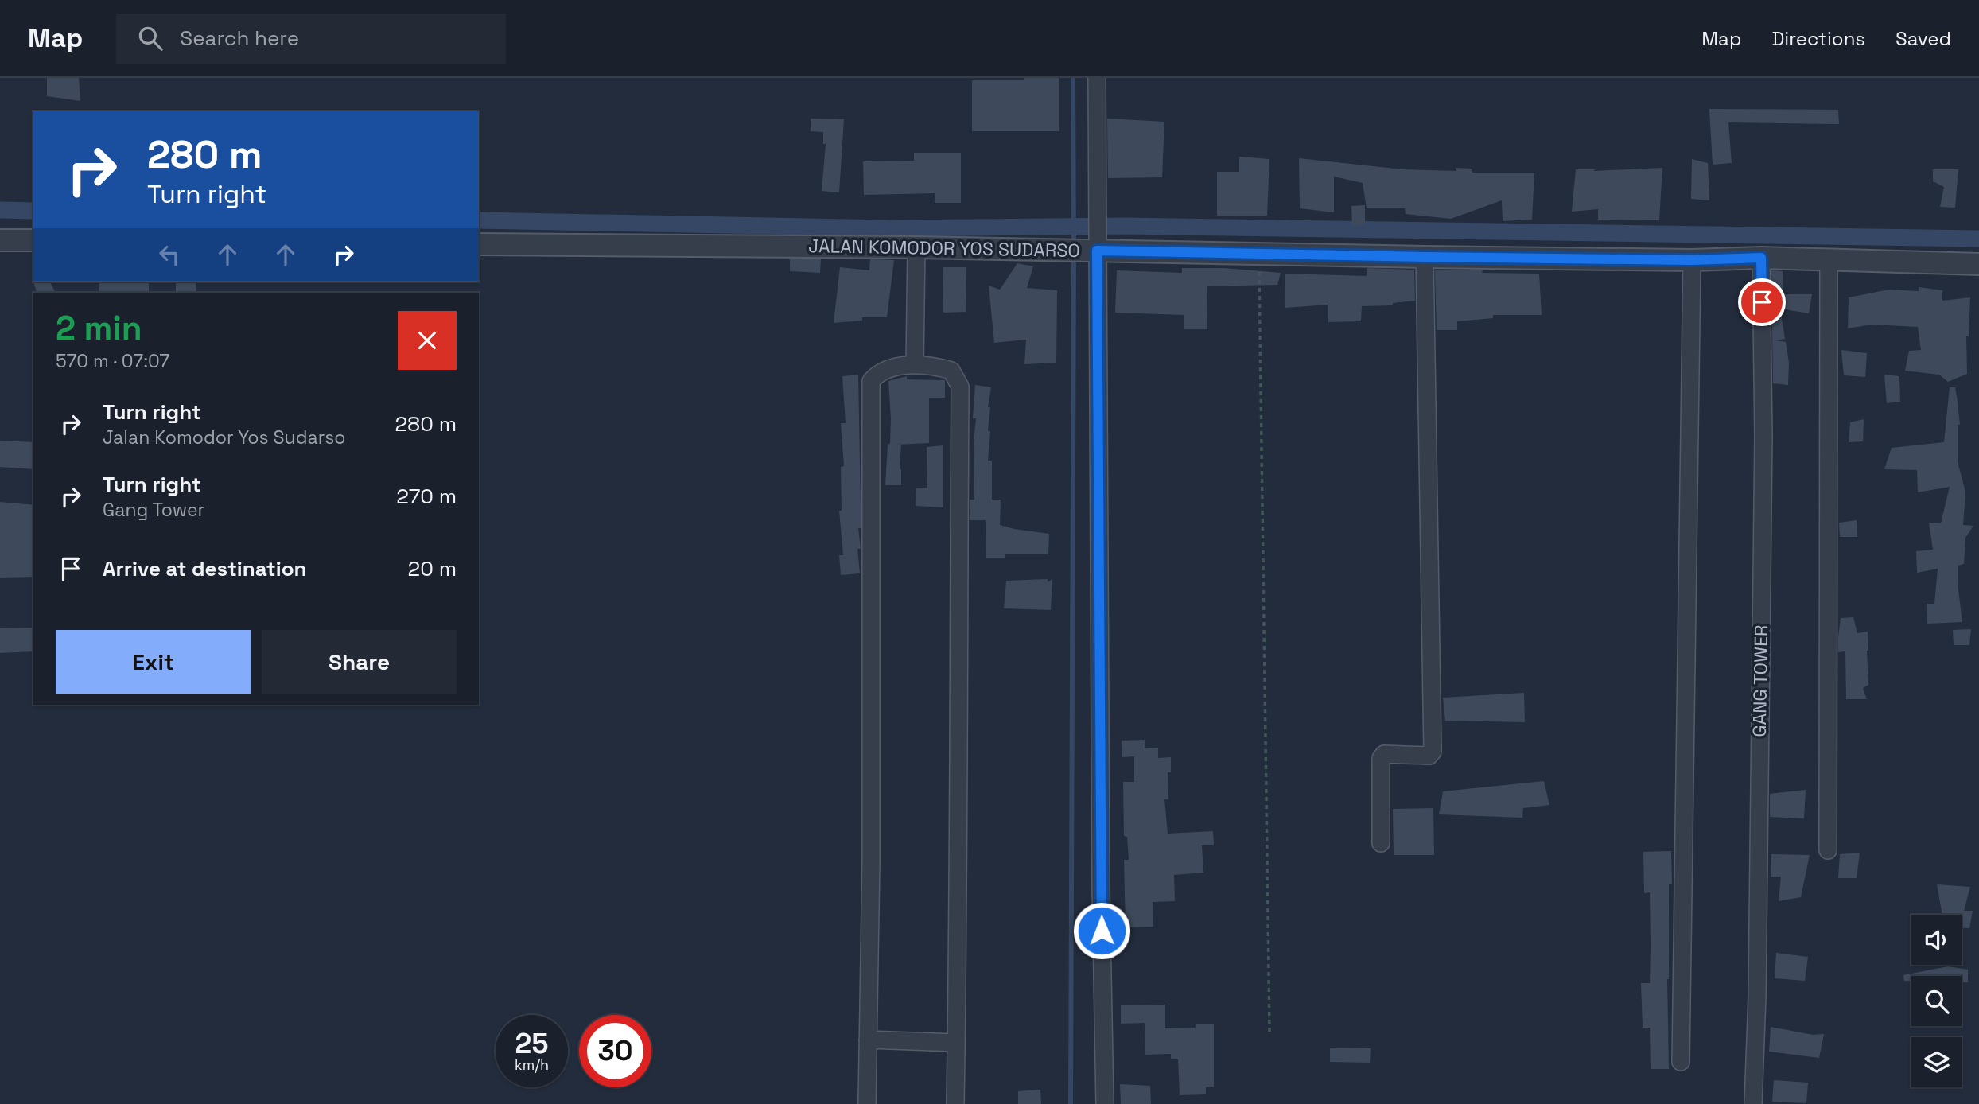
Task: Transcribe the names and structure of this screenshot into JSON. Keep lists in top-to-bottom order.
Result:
{
  "streets": {
    "street": ["JALAN KOMODOR YOS SUDARSO", "GANG TOWER"]
  },
  "crossings": [
    ["JALAN KOMODOR YOS SUDARSO", "GANG TOWER"]
  ],
  "page": {
    "header": "Map",
    "search": "Search here",
    "nav": ["Map", "Directions", "Saved"],
    "turn": ["280 m", "Turn right"],
    "heading": ["2 min", "570 m · 07:07"],
    "list": [
      {
        "name": "Turn right",
        "note": "Jalan Komodor Yos Sudarso",
        "value": "280 m"
      },
      {
        "name": "Turn right",
        "note": "Gang Tower",
        "value": "270 m"
      },
      {
        "name": "Arrive at destination",
        "value": "20 m"
      }
    ],
    "buttons": ["Exit", "Share"],
    "speed": "25 km/h",
    "limit": "30"
  }
}
